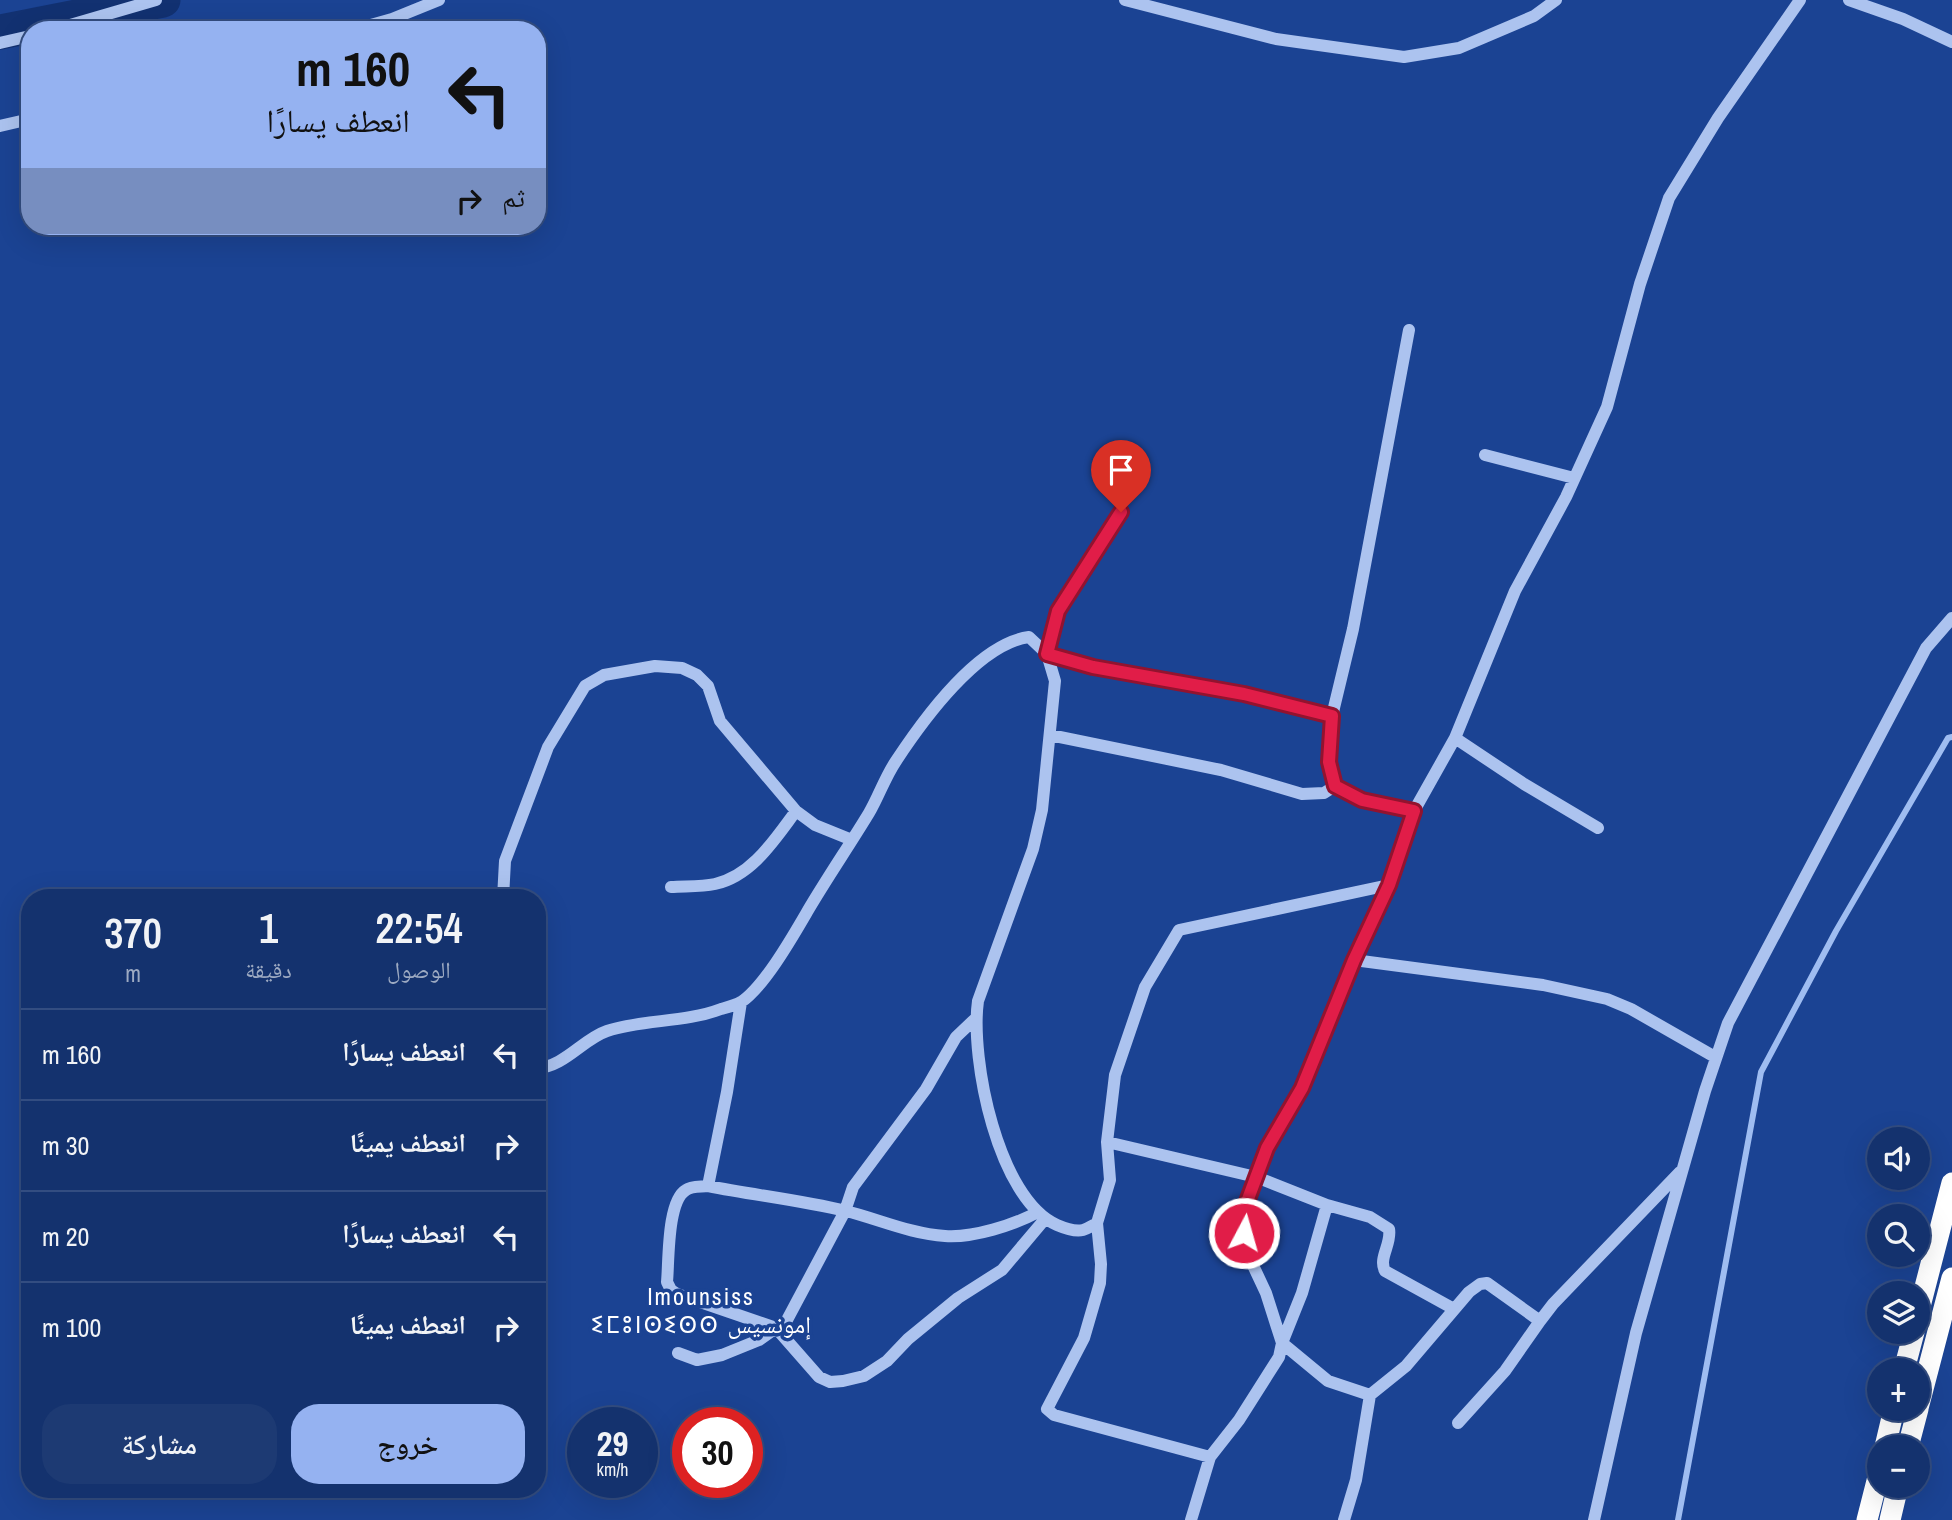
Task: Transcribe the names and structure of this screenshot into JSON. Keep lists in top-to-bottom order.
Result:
{
  "districts": ["Imounsiss ⵉⵎⵓⵏⵙⵉⵙⵙ إمونسيس"],
  "page": {
    "turn": ["160 m", "انعطف يسارًا"],
    "then": "ثم",
    "eta": [
      "22:54",
      "الوصول",
      "1",
      "دقيقة",
      "370",
      "m"
    ],
    "list": [
      {
        "name": "انعطف يسارًا",
        "value": "160 m"
      },
      {
        "name": "انعطف يمينًا",
        "value": "30 m"
      },
      {
        "name": "انعطف يسارًا",
        "value": "20 m"
      },
      {
        "name": "انعطف يمينًا",
        "value": "100 m"
      }
    ],
    "map_buttons": ["+", "−"],
    "buttons": ["خروج", "مشاركة"],
    "speed": "29 km/h",
    "limit": "30"
  }
}
